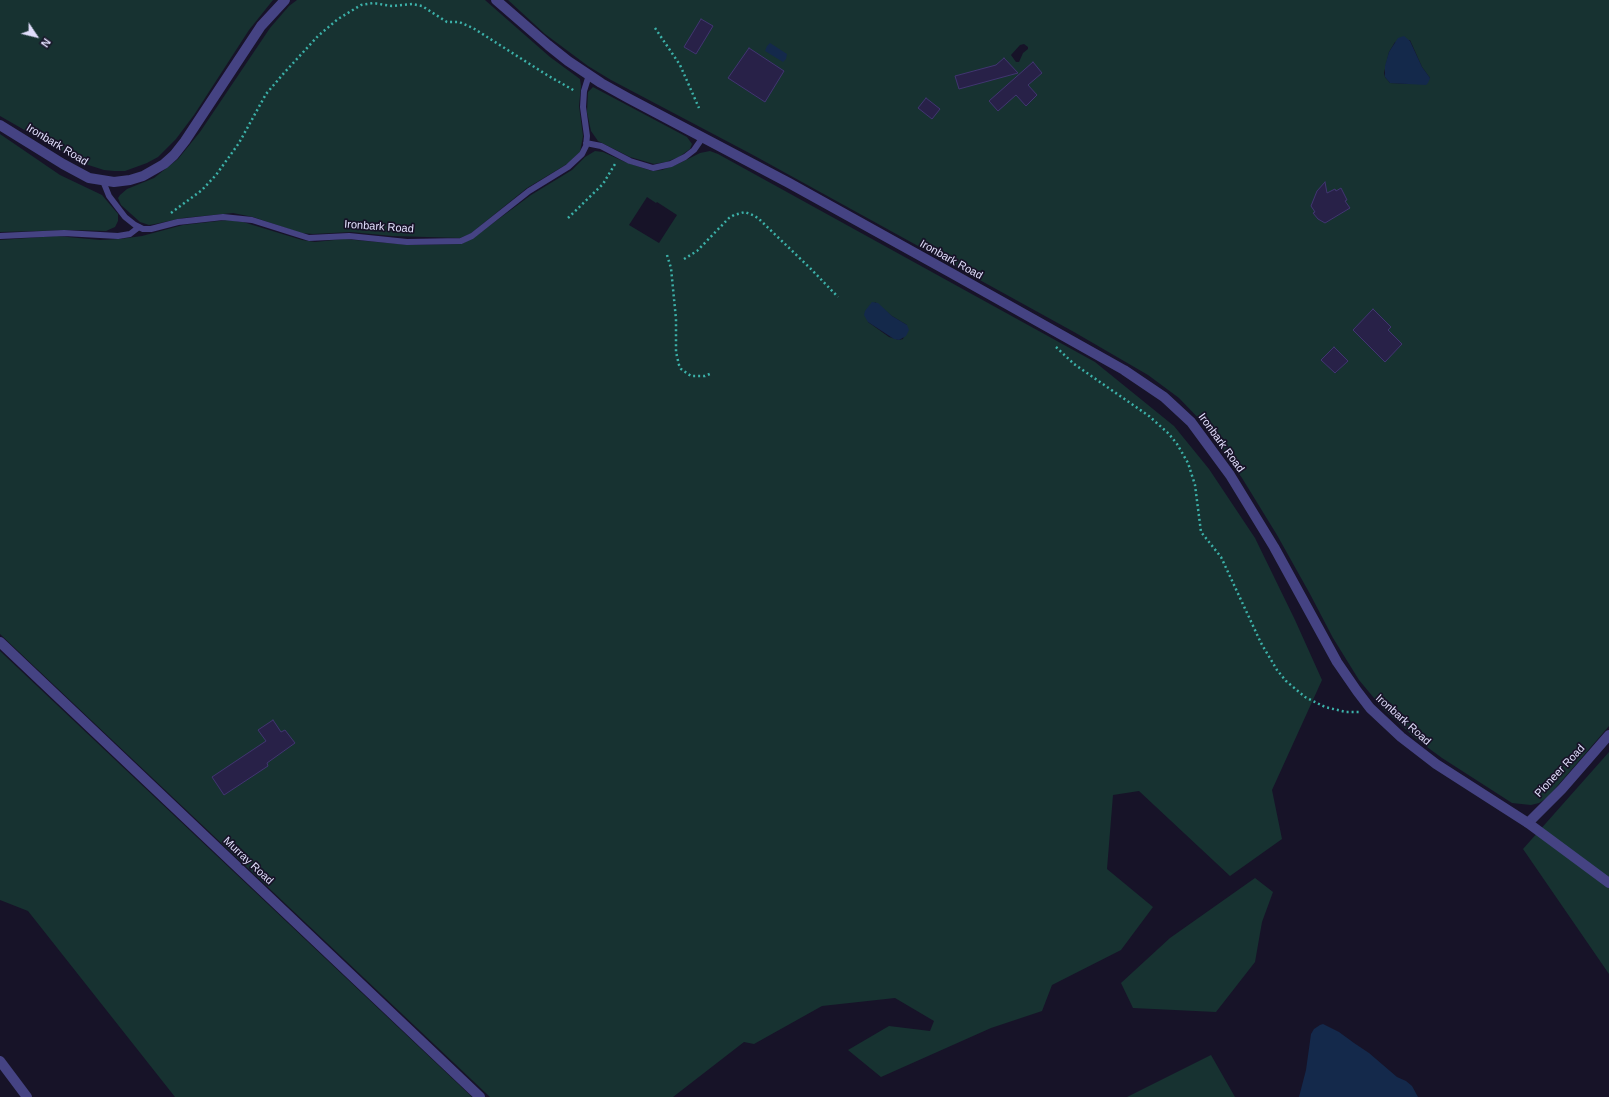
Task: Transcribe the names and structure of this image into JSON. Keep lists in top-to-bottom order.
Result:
{
  "streets": {
    "street": ["Ironbark Road", "Pioneer Road", "Murray Road"]
  },
  "crossings": [
    ["Ironbark Road", "Pioneer Road"]
  ],
  "north": "bottom right"
}
